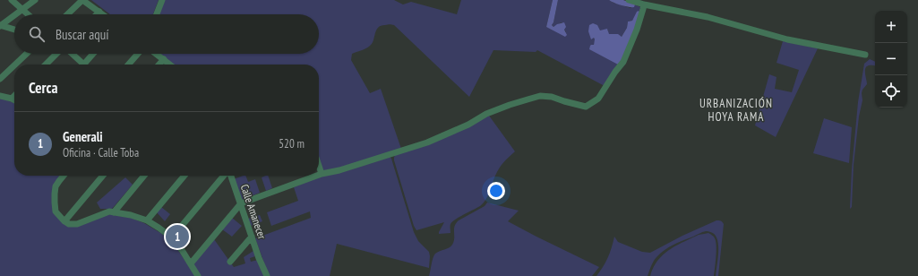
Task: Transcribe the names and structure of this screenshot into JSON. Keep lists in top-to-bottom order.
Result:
{
  "streets": {
    "street": ["Calle Amanecer"]
  },
  "districts": ["URBANIZACIÓN HOYA RAMA"],
  "page": {
    "map_buttons": ["+", "−"],
    "search": "Buscar aquí",
    "heading": "Cerca",
    "list": [
      {
        "mark": "1",
        "name": "Generali",
        "note": "Oficina · Calle Toba",
        "value": "520 m"
      }
    ],
    "pins": "1"
  }
}
